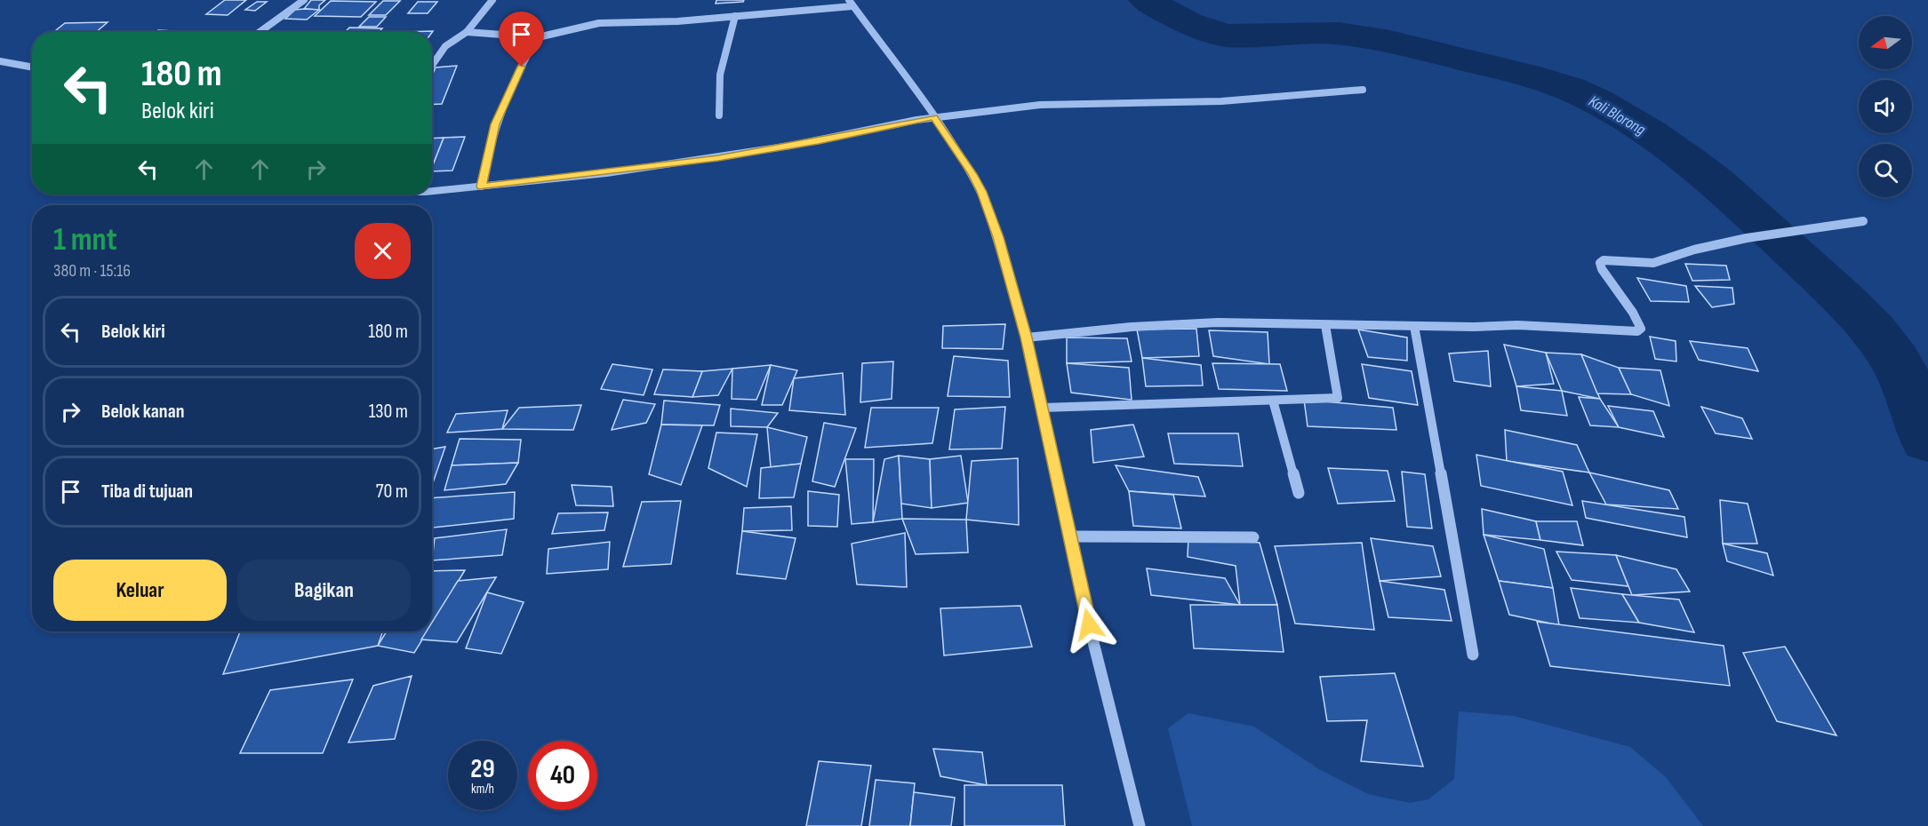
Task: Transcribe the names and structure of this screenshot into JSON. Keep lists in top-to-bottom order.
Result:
{
  "water": ["Kali Blorong"],
  "north": "left",
  "page": {
    "turn": ["180 m", "Belok kiri"],
    "heading": ["1 mnt", "380 m · 15:16"],
    "list": [
      {
        "name": "Belok kiri",
        "value": "180 m"
      },
      {
        "name": "Belok kanan",
        "value": "130 m"
      },
      {
        "name": "Tiba di tujuan",
        "value": "70 m"
      }
    ],
    "buttons": ["Keluar", "Bagikan"],
    "speed": "29 km/h",
    "limit": "40"
  }
}
